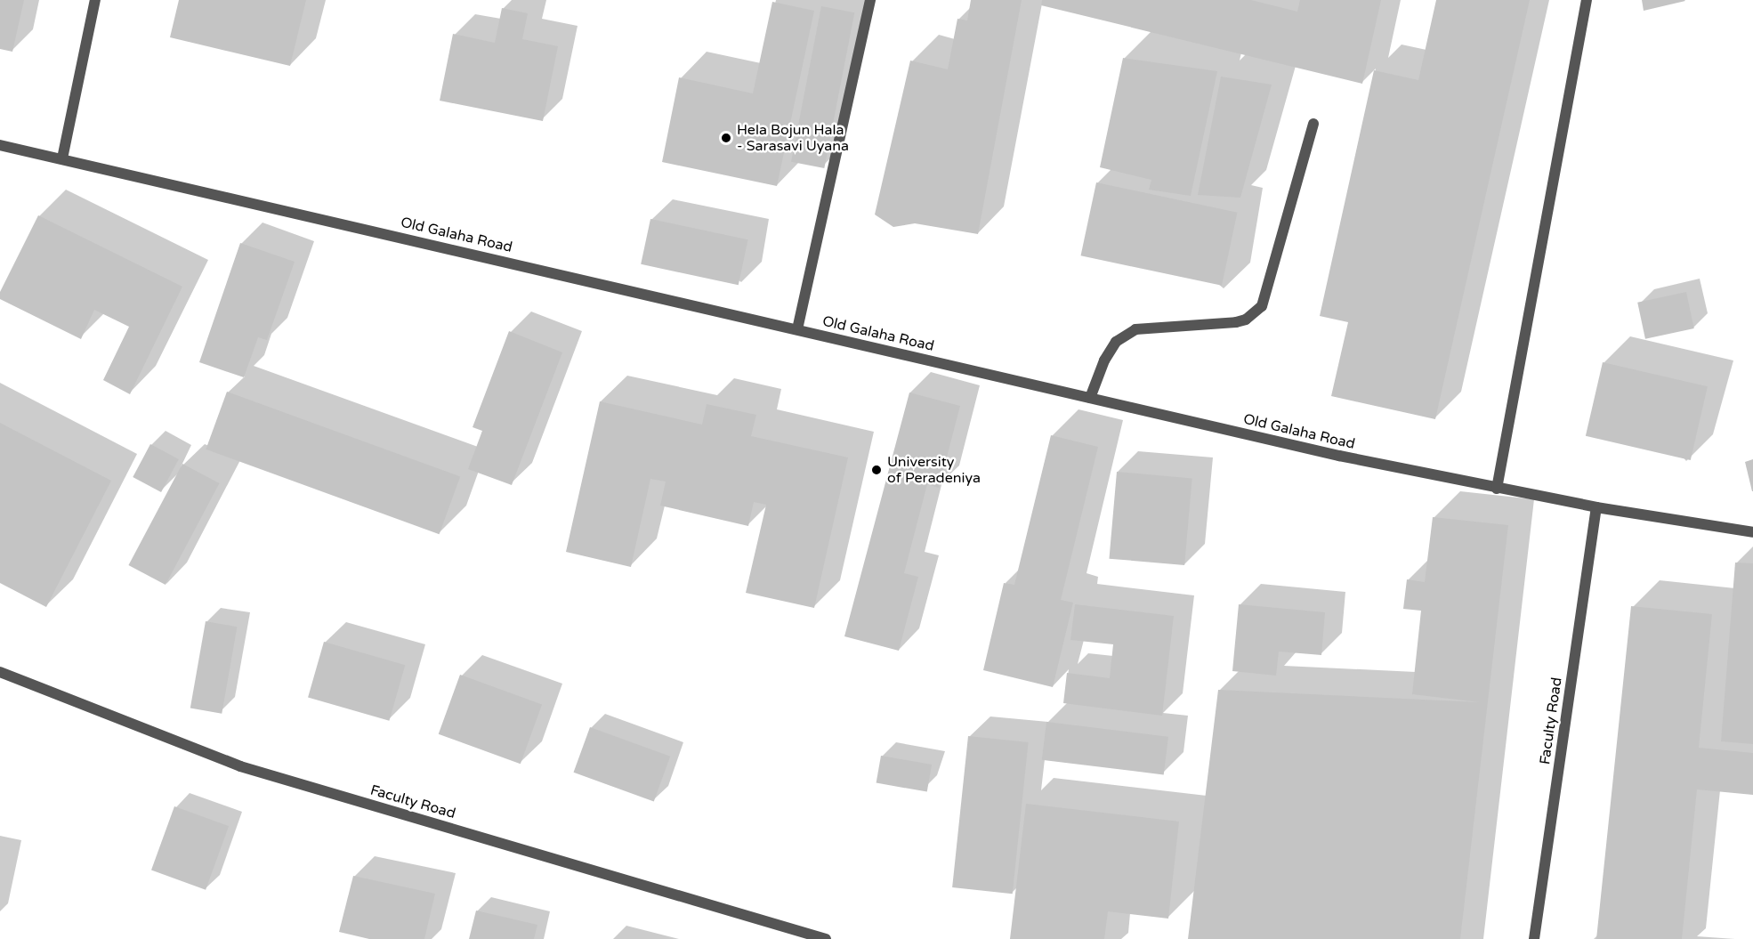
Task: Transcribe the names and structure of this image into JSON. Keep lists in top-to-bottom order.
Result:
{
  "streets": {
    "lane": ["Old Galaha Road", "Faculty Road"]
  },
  "crossings": [
    ["Old Galaha Road", "Faculty Road"]
  ],
  "places": ["Hela Bojun Hala - Sarasavi Uyana", "University of Peradeniya"]
}
